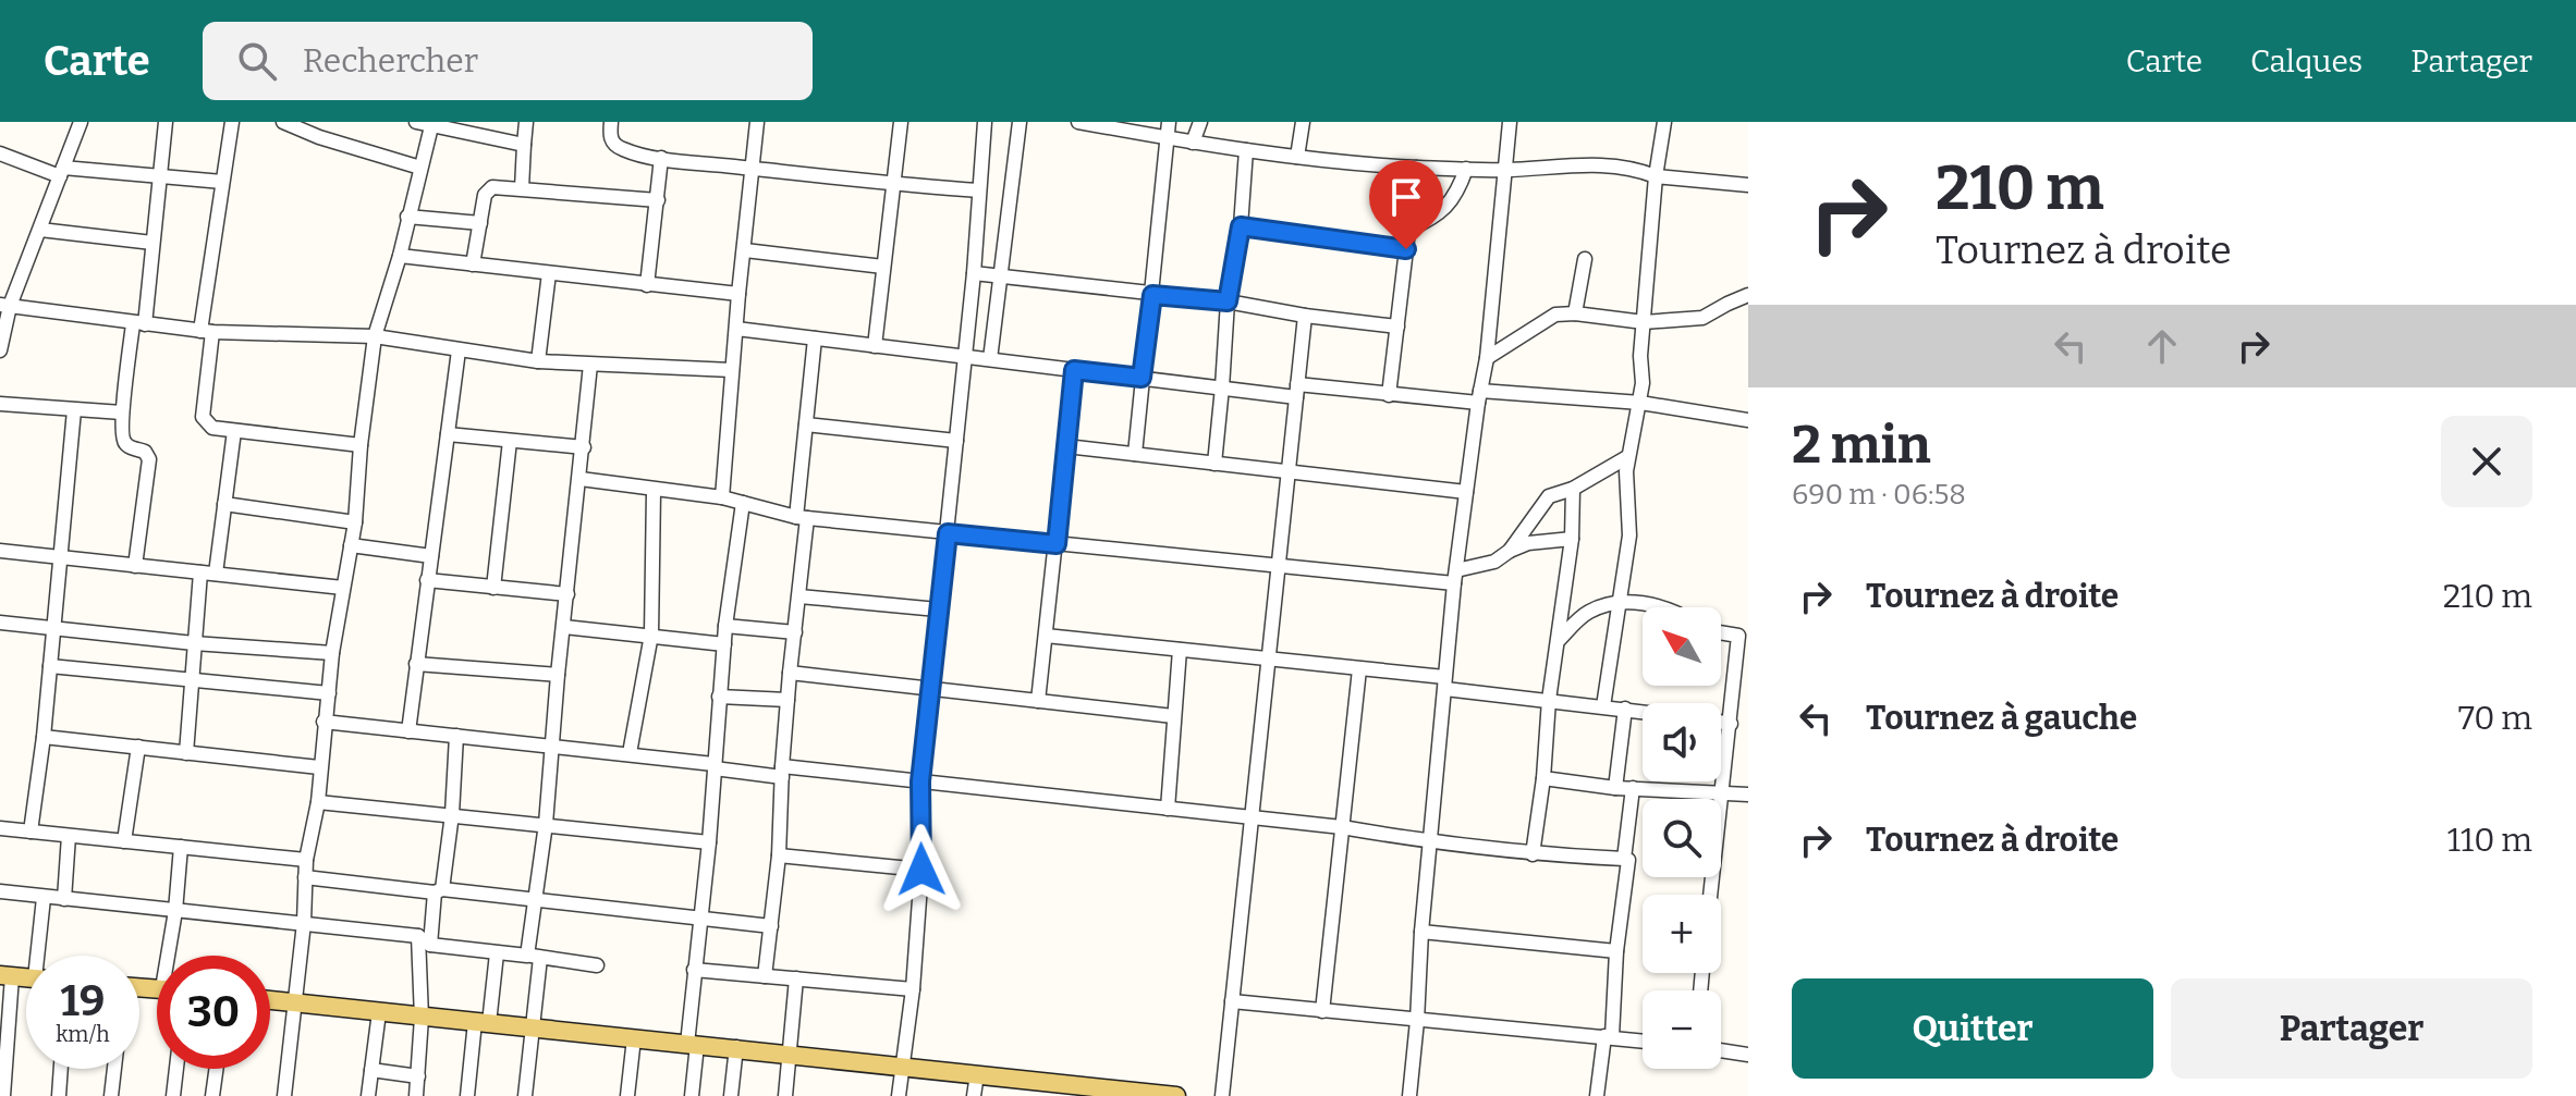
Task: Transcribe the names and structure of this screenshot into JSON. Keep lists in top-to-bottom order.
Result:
{
  "north": "top left",
  "page": {
    "header": "Carte",
    "search": "Rechercher",
    "nav": ["Carte", "Calques", "Partager"],
    "turn": ["210 m", "Tournez à droite"],
    "heading": ["2 min", "690 m · 06:58"],
    "list": [
      {
        "name": "Tournez à droite",
        "value": "210 m"
      },
      {
        "name": "Tournez à gauche",
        "value": "70 m"
      },
      {
        "name": "Tournez à droite",
        "value": "110 m"
      }
    ],
    "map_buttons": ["+", "−"],
    "speed": "19 km/h",
    "limit": "30",
    "buttons": ["Quitter", "Partager"]
  }
}
